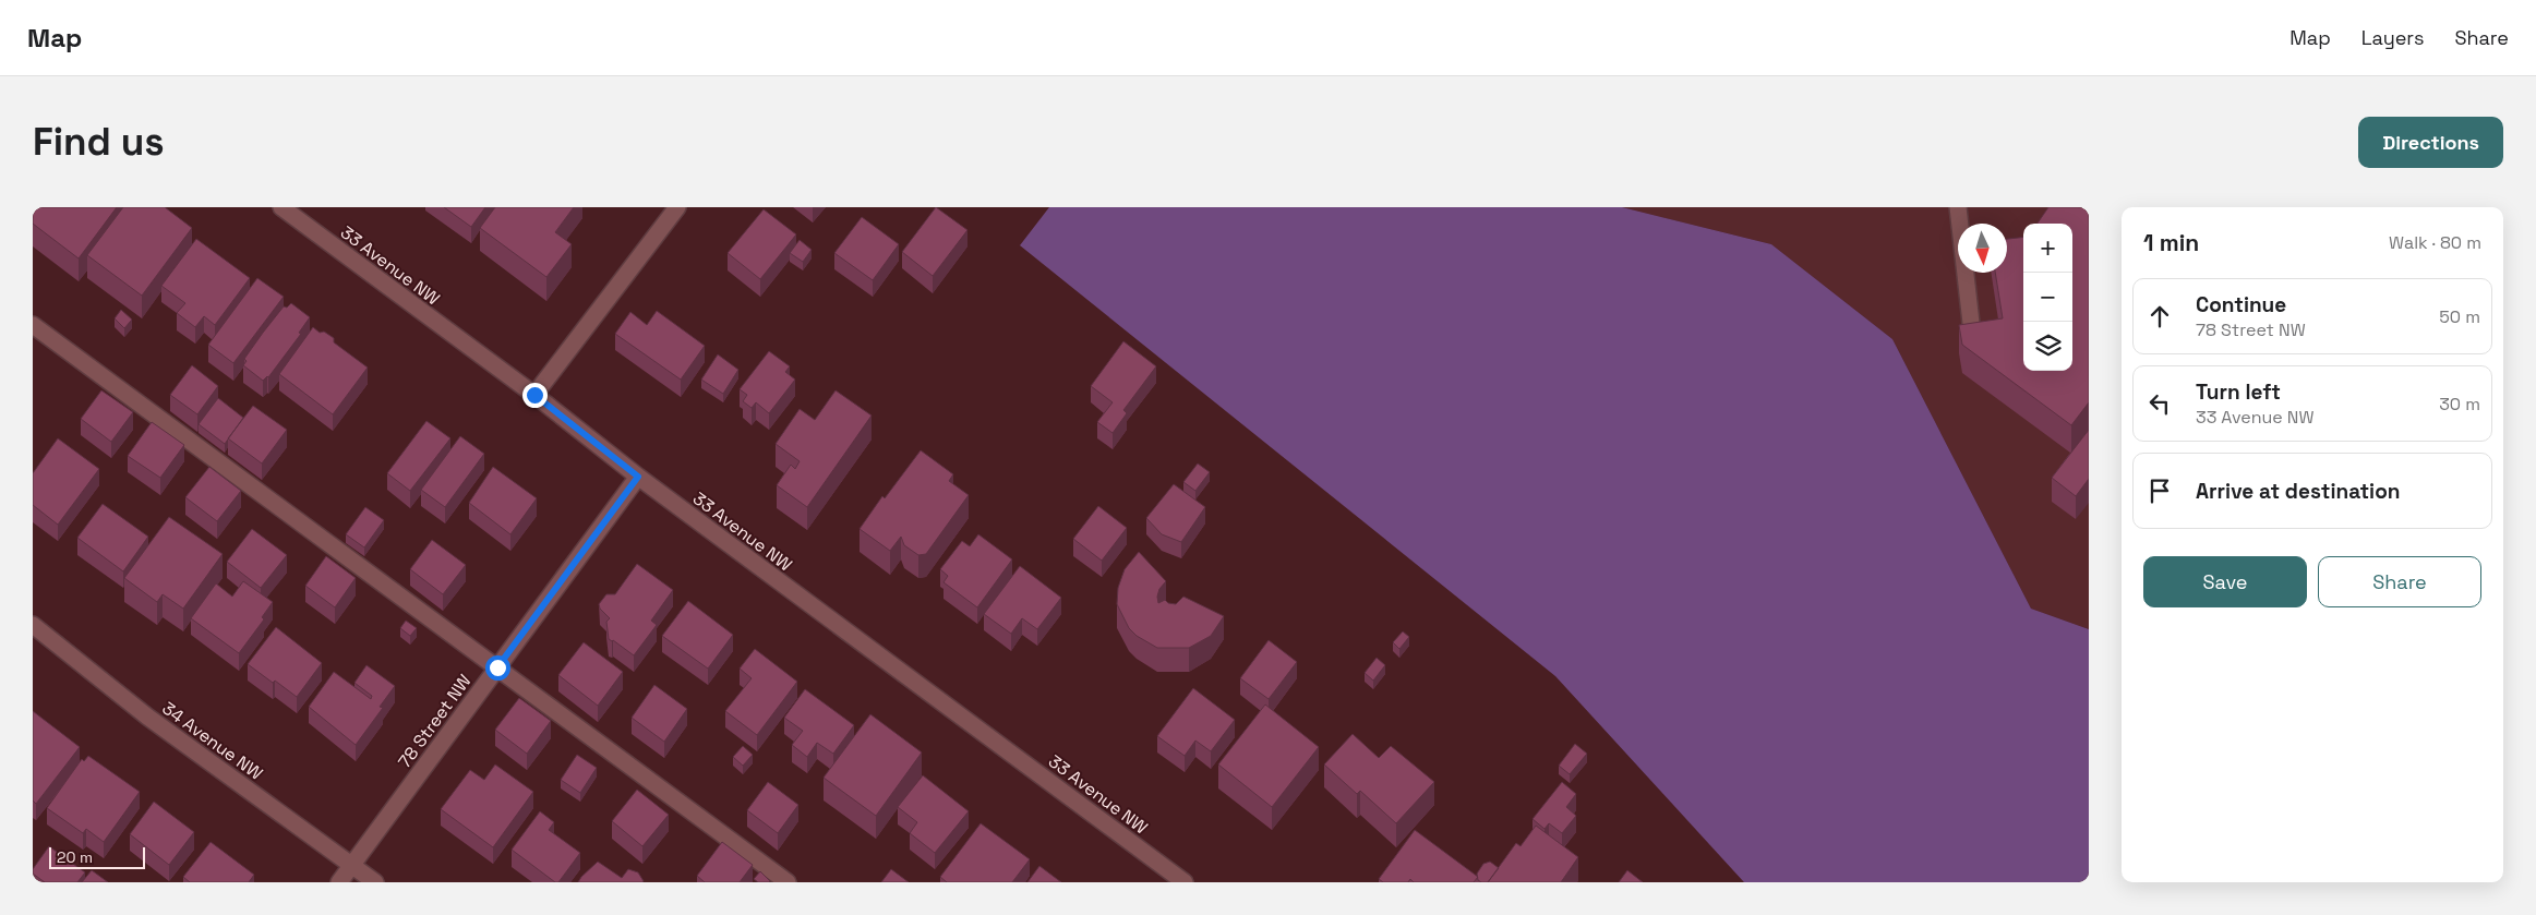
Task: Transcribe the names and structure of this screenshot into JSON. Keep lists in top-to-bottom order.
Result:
{
  "streets": {
    "street": ["33 Avenue NW", "78 Street NW", "34 Avenue NW"]
  },
  "crossings": [
    ["33 Avenue NW", "78 Street NW"],
    ["78 Street NW", "34 Avenue NW"]
  ],
  "scale_bar": "20 m",
  "north": "bottom",
  "page": {
    "header": "Map",
    "nav": ["Map", "Layers", "Share"],
    "buttons": [
      "Directions",
      ["Save", "Share"]
    ],
    "title": "Find us",
    "heading": ["1 min", "Walk · 80 m"],
    "map_buttons": ["+", "−"],
    "list": [
      ["Continue", "78 Street NW", "50 m"],
      ["Turn left", "33 Avenue NW", "30 m"],
      "Arrive at destination"
    ],
    "scale": "20 m"
  }
}
